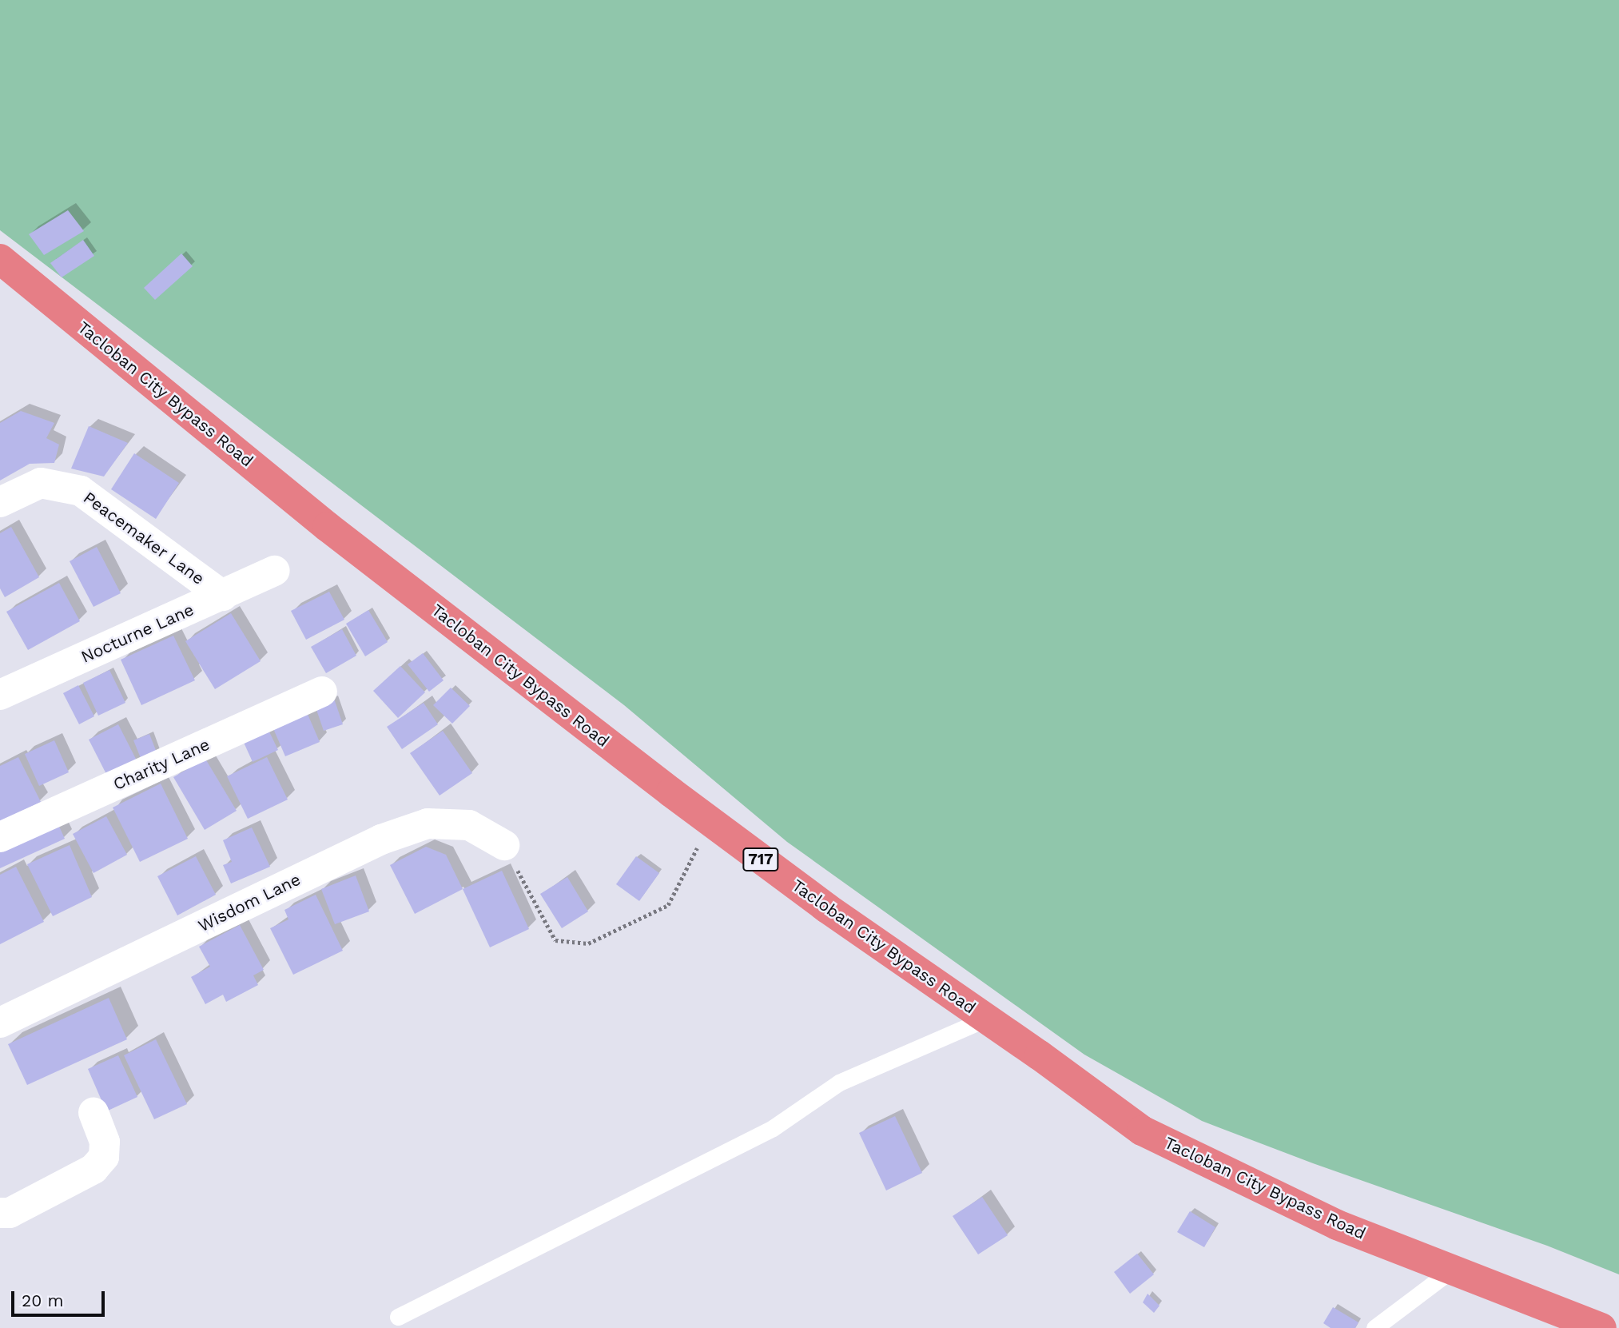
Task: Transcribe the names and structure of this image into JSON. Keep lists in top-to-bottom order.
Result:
{
  "streets": {
    "highway": ["Tacloban City Bypass Road", "717"],
    "street": [
      "Peacemaker Lane",
      "Nocturne Lane",
      "Charity Lane",
      "Wisdom Lane"
    ]
  },
  "crossings": [
    ["Peacemaker Lane", "Nocturne Lane"]
  ],
  "scale_bar": "20 m"
}
